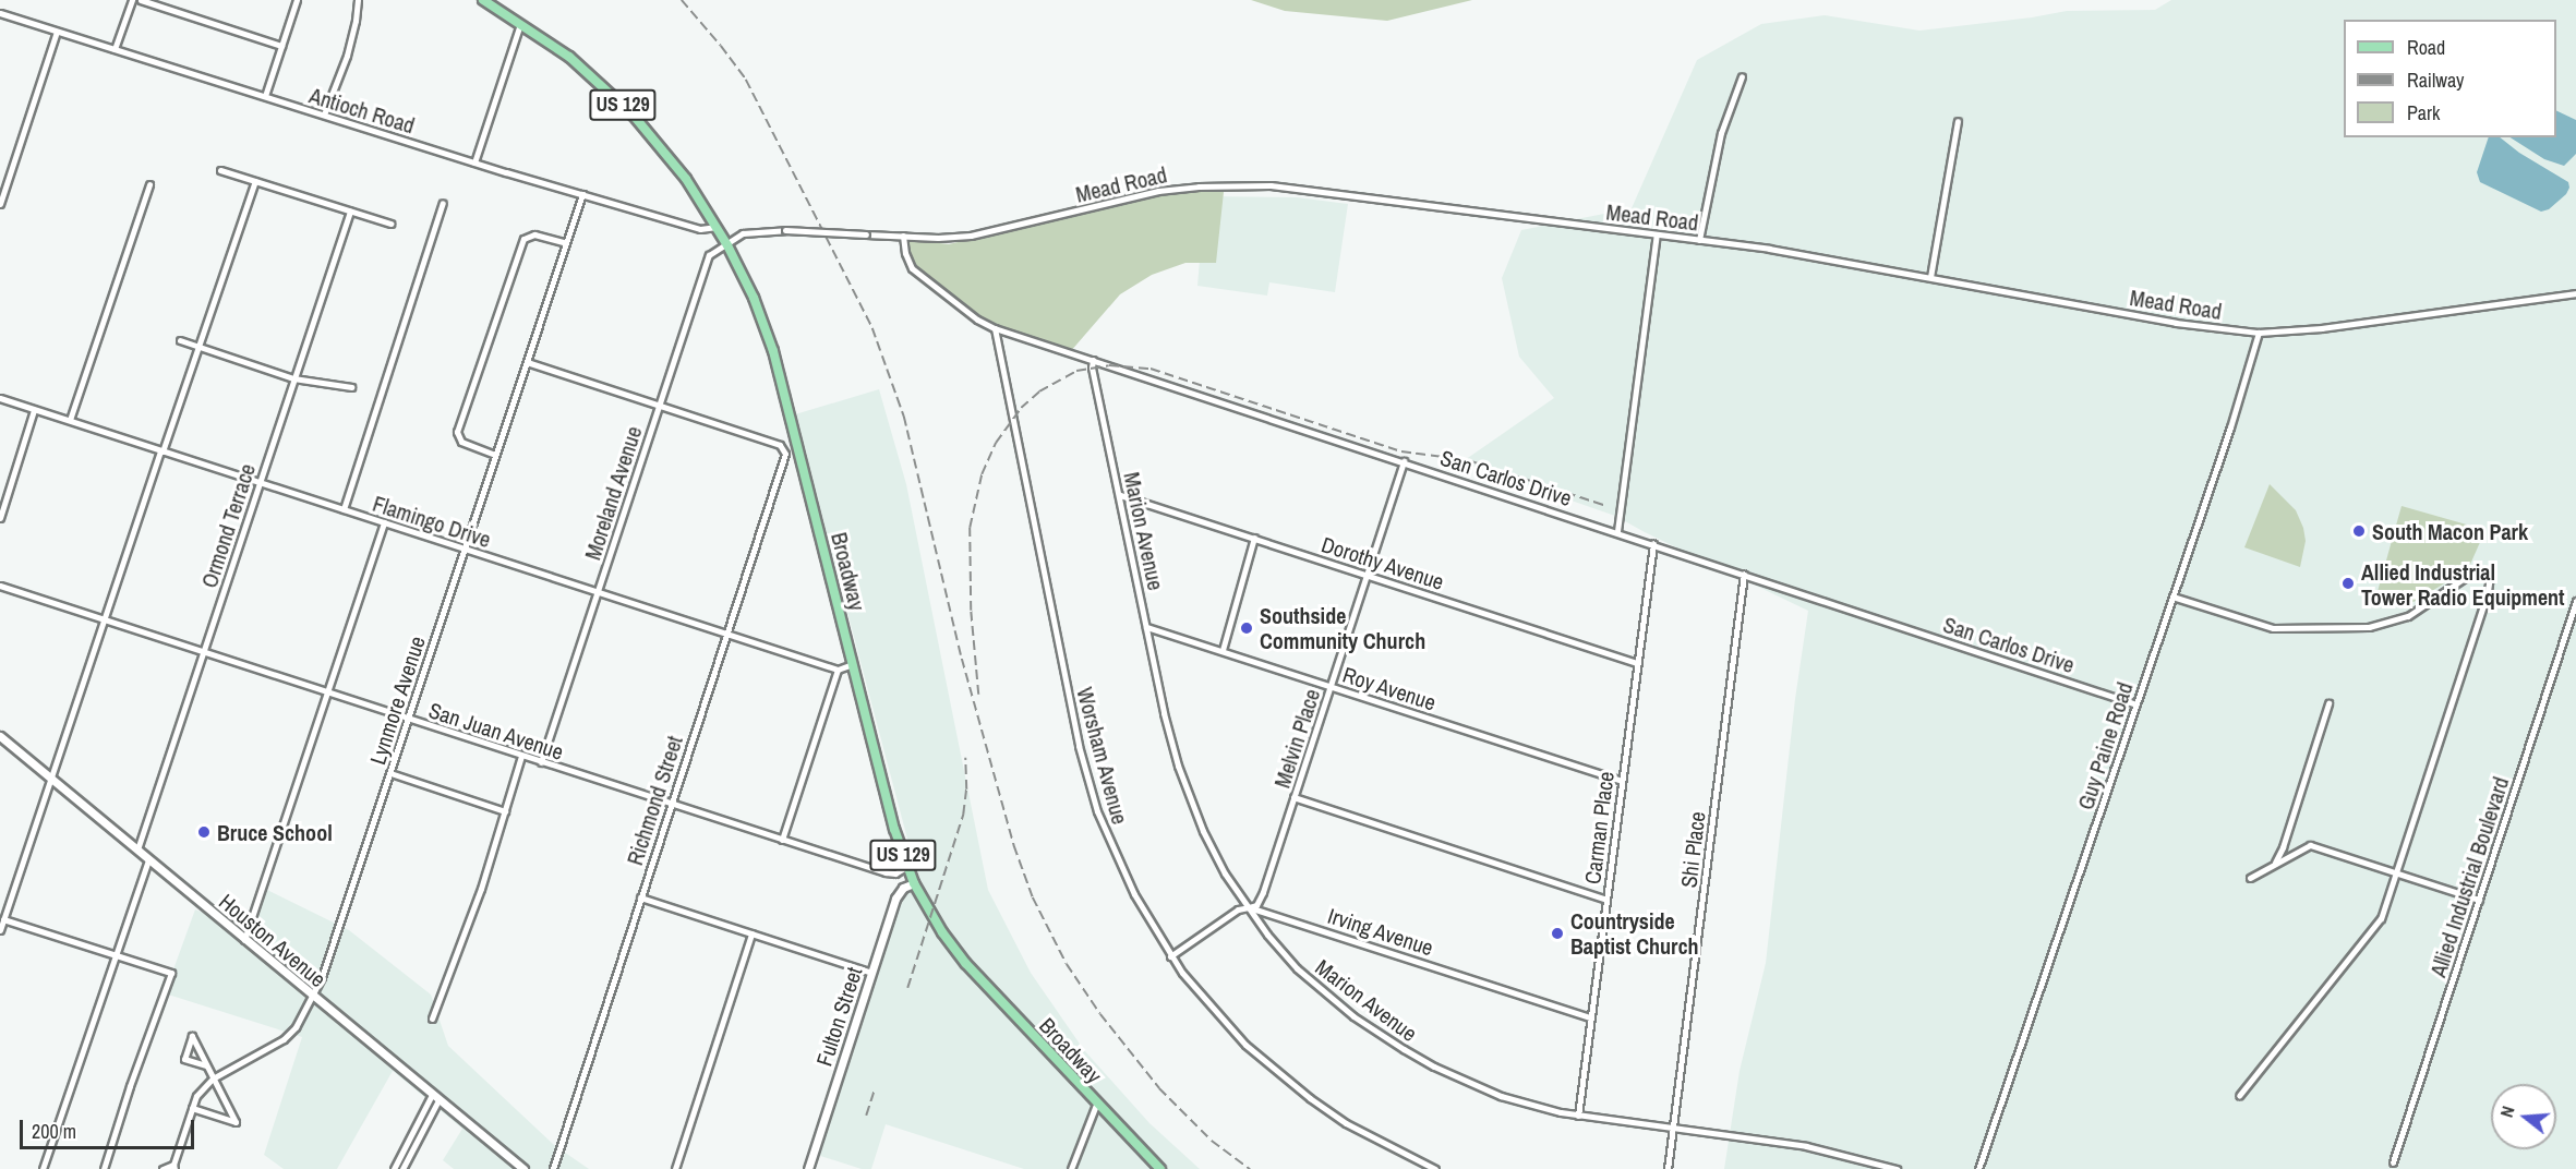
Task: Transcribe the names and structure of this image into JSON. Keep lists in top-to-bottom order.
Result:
{
  "streets": {
    "main road": ["US 129", "Broadway"],
    "street": [
      "Antioch Road",
      "Mead Road",
      "San Carlos Drive",
      "Moreland Avenue",
      "Flamingo Drive",
      "Ormond Terrace",
      "Marion Avenue",
      "Dorothy Avenue",
      "Roy Avenue",
      "Lynmore Avenue",
      "San Juan Avenue",
      "Melvin Place",
      "Guy Paine Road",
      "Worsham Avenue",
      "Richmond Street",
      "Carman Place",
      "Shi Place",
      "Allied Industrial Boulevard",
      "Irving Avenue",
      "Houston Avenue",
      "Fulton Street"
    ]
  },
  "crossings": [
    ["Antioch Road", "Broadway"],
    ["Antioch Road", "Lynmore Avenue"],
    ["Mead Road", "San Carlos Drive"],
    ["Mead Road", "Moreland Avenue"],
    ["Mead Road", "Broadway"],
    ["Mead Road", "Guy Paine Road"],
    ["San Carlos Drive", "Marion Avenue"],
    ["San Carlos Drive", "Melvin Place"],
    ["San Carlos Drive", "Guy Paine Road"],
    ["San Carlos Drive", "Worsham Avenue"],
    ["San Carlos Drive", "Carman Place"],
    ["San Carlos Drive", "Shi Place"],
    ["Moreland Avenue", "Flamingo Drive"],
    ["Moreland Avenue", "Broadway"],
    ["Moreland Avenue", "San Juan Avenue"],
    ["Flamingo Drive", "Ormond Terrace"],
    ["Flamingo Drive", "Lynmore Avenue"],
    ["Flamingo Drive", "Richmond Street"],
    ["Ormond Terrace", "San Juan Avenue"],
    ["Ormond Terrace", "Houston Avenue"],
    ["Marion Avenue", "Dorothy Avenue"],
    ["Marion Avenue", "Roy Avenue"],
    ["Marion Avenue", "Melvin Place"],
    ["Marion Avenue", "Carman Place"],
    ["Marion Avenue", "Shi Place"],
    ["Marion Avenue", "Irving Avenue"],
    ["Dorothy Avenue", "Melvin Place"],
    ["Dorothy Avenue", "Carman Place"],
    ["Broadway", "San Juan Avenue"],
    ["Broadway", "Fulton Street"],
    ["Roy Avenue", "Melvin Place"],
    ["Roy Avenue", "Carman Place"],
    ["Lynmore Avenue", "San Juan Avenue"],
    ["Lynmore Avenue", "Houston Avenue"],
    ["San Juan Avenue", "Richmond Street"],
    ["Melvin Place", "Irving Avenue"],
    ["Carman Place", "Irving Avenue"]
  ],
  "places": [
    "South Macon Park",
    "Allied Industrial Tower Radio Equipment",
    "Southside Community Church",
    "Bruce School",
    "Countryside Baptist Church"
  ],
  "legend": ["Road", "Railway", "Park"],
  "scale_bar": "200 m",
  "north": "left"
}
